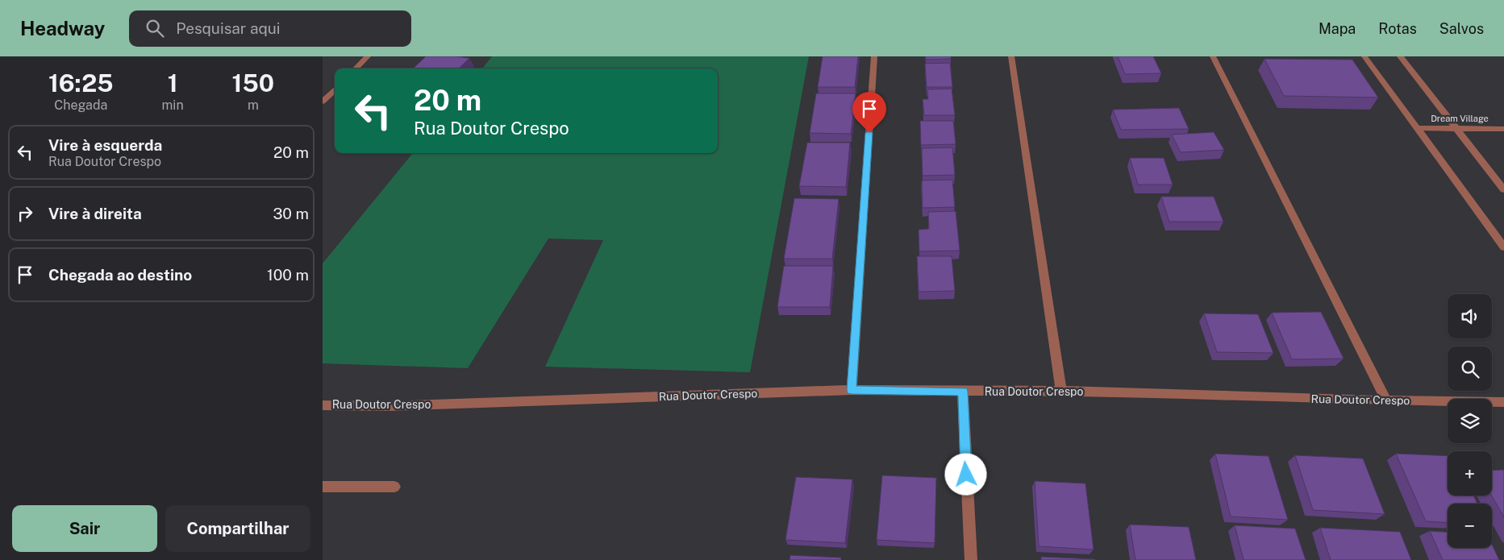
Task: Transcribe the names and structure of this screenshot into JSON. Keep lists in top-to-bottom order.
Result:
{
  "streets": {
    "street": ["Dream Village", "Rua Doutor Crespo"]
  },
  "page": {
    "header": "Headway",
    "search": "Pesquisar aqui",
    "nav": ["Mapa", "Rotas", "Salvos"],
    "eta": [
      "16:25",
      "Chegada",
      "1",
      "min",
      "150",
      "m"
    ],
    "turn": ["20 m", "Rua Doutor Crespo"],
    "list": [
      {
        "name": "Vire à esquerda",
        "note": "Rua Doutor Crespo",
        "value": "20 m"
      },
      {
        "name": "Vire à direita",
        "value": "30 m"
      },
      {
        "name": "Chegada ao destino",
        "value": "100 m"
      }
    ],
    "map_buttons": ["+", "−"],
    "buttons": ["Sair", "Compartilhar"]
  }
}
